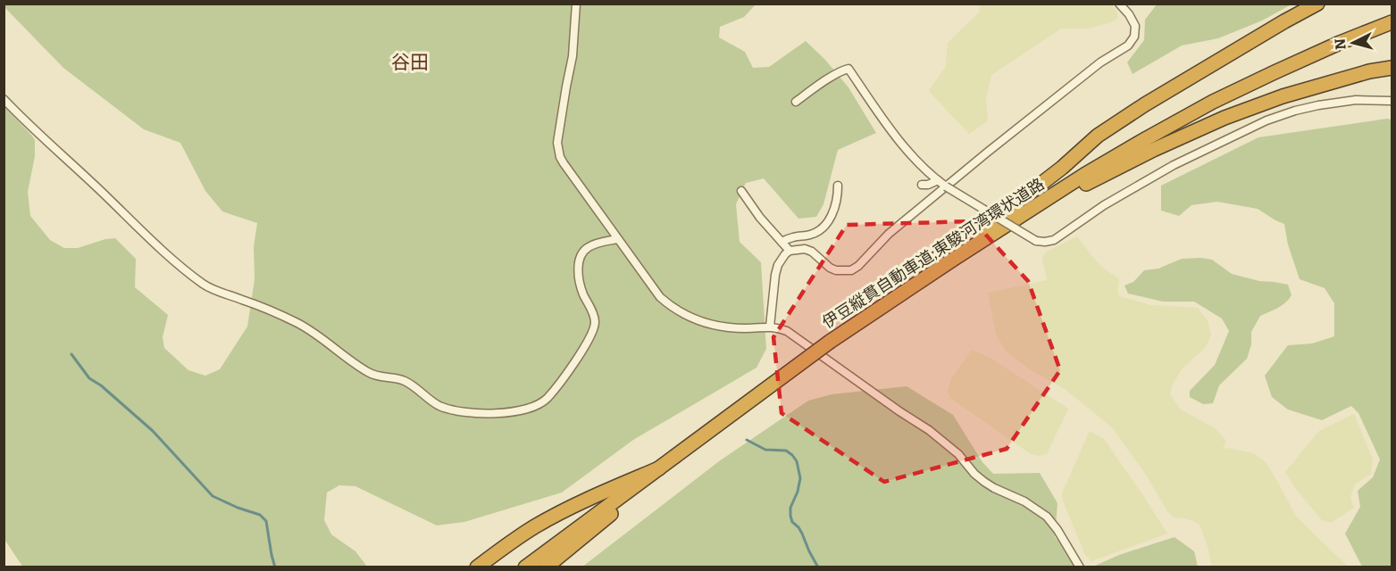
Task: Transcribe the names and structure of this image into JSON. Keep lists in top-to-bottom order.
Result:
{
  "streets": {
    "highway": ["伊豆縦貫自動車道;東駿河湾環状道路"]
  },
  "districts": ["谷田"],
  "north": "left"
}
